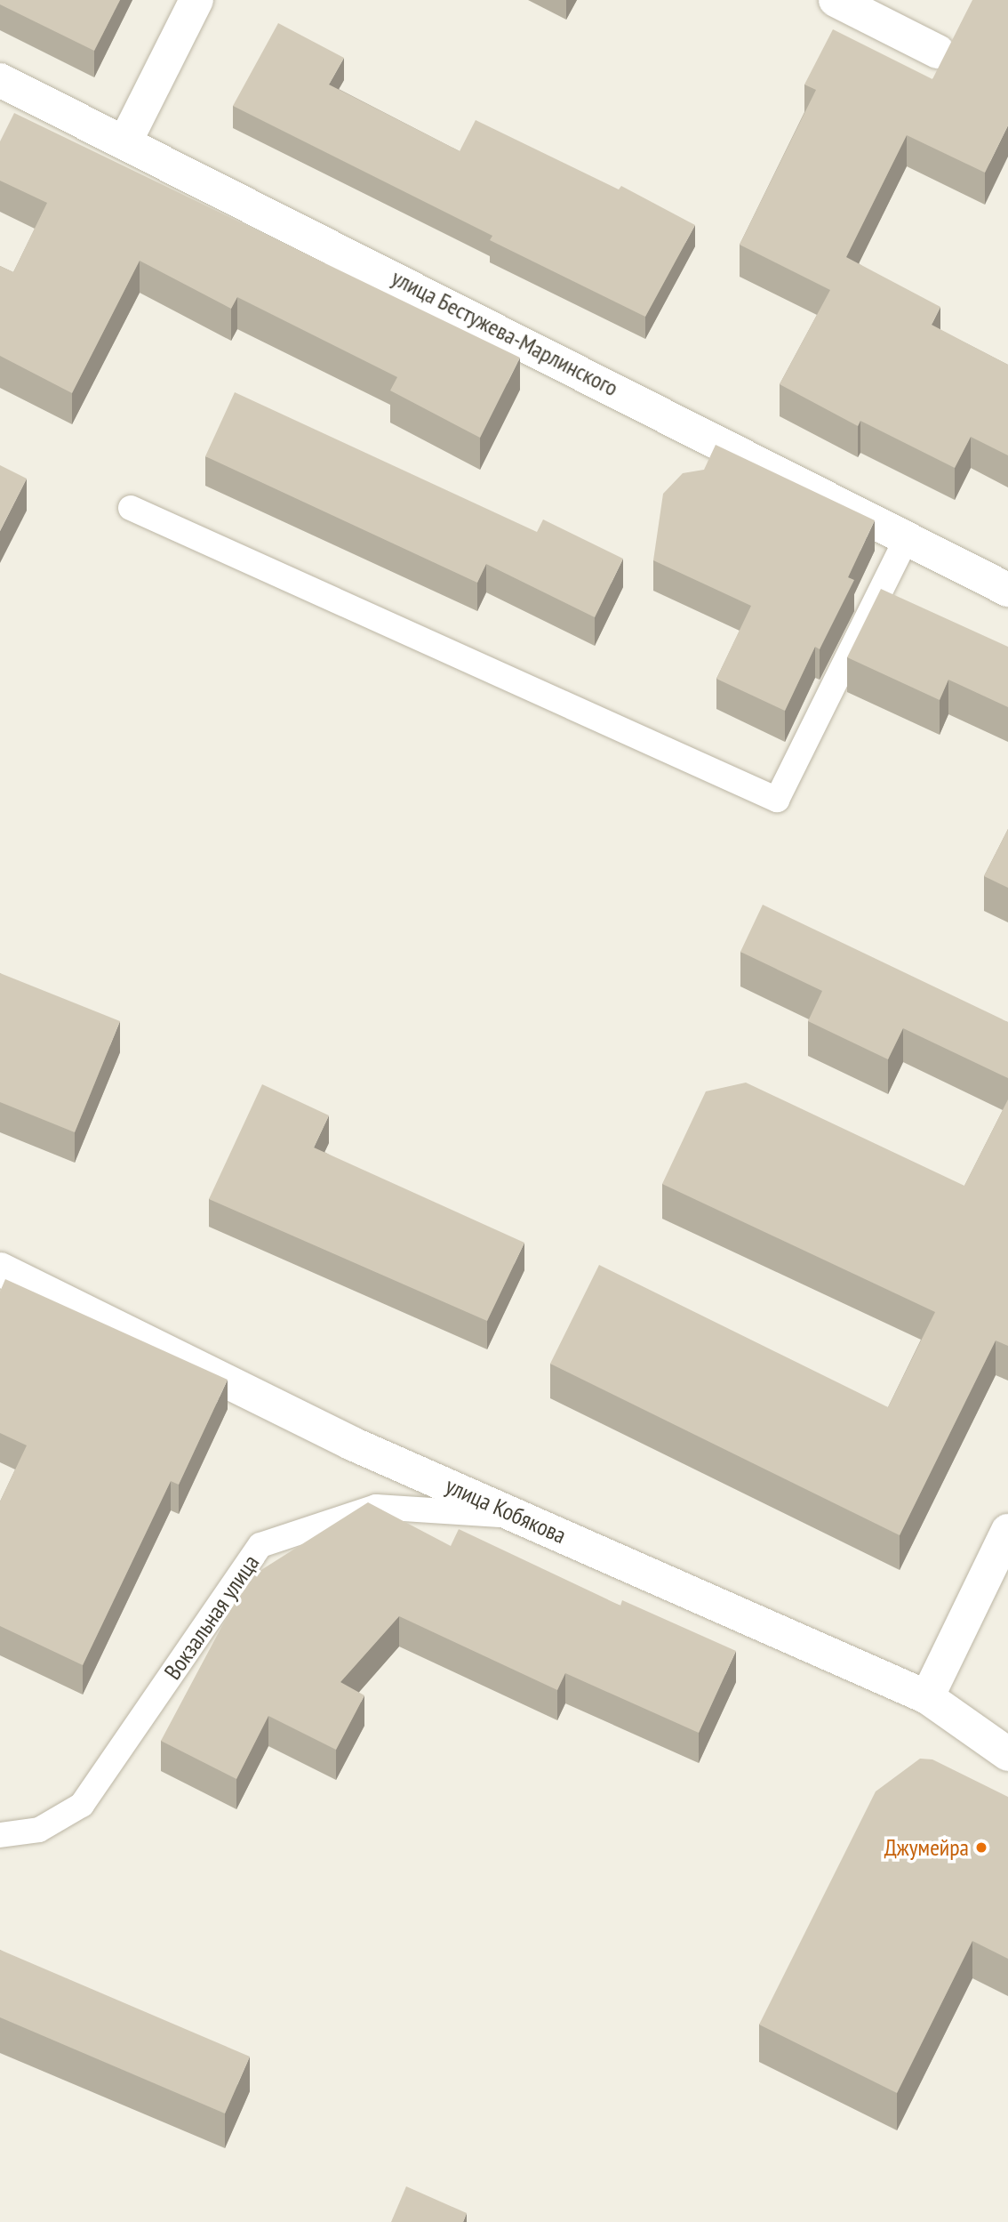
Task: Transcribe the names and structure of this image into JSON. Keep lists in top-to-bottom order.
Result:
{
  "streets": {
    "street": ["улица Бестужева-Марлинского", "улица Кобякова"],
    "lane": ["Вокзальная улица"]
  },
  "crossings": [
    ["улица Кобякова", "Вокзальная улица"]
  ],
  "places": ["Джумейра"]
}
